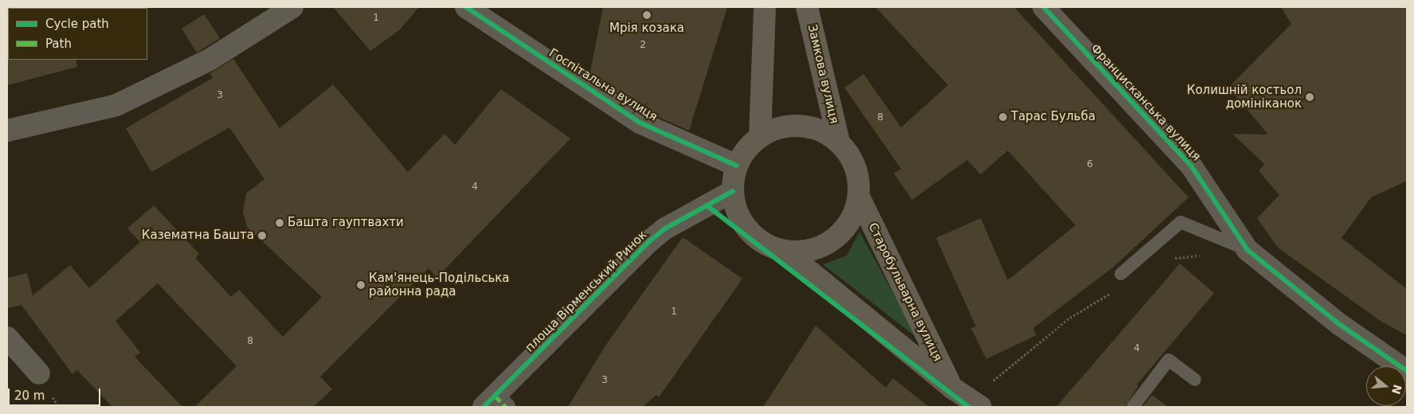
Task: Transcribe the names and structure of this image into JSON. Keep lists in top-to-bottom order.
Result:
{
  "streets": {
    "main road": ["Замкова вулиця", "Старобульварна вулиця"],
    "street": ["Госпітальна вулиця", "Францисканська вулиця", "площа Вірменський Ринок"]
  },
  "crossings": [
    ["Замкова вулиця", "Госпітальна вулиця"],
    ["Замкова вулиця", "площа Вірменський Ринок"],
    ["Замкова вулиця", "Старобульварна вулиця"],
    ["Госпітальна вулиця", "площа Вірменський Ринок"],
    ["Госпітальна вулиця", "Старобульварна вулиця"],
    ["площа Вірменський Ринок", "Старобульварна вулиця"]
  ],
  "places": [
    "Мрія козака",
    "Колишній костьол домініканок",
    "Тарас Бульба",
    "Башта гауптвахти",
    "Казематна Башта",
    "Кам'янець-Подільська районна рада"
  ],
  "house_numbers": [
    "1",
    "2",
    "3",
    "8",
    "6",
    "4",
    "1",
    "8",
    "4",
    "3"
  ],
  "legend": ["Cycle path", "Path"],
  "scale_bar": "20 m",
  "north": "right"
}
